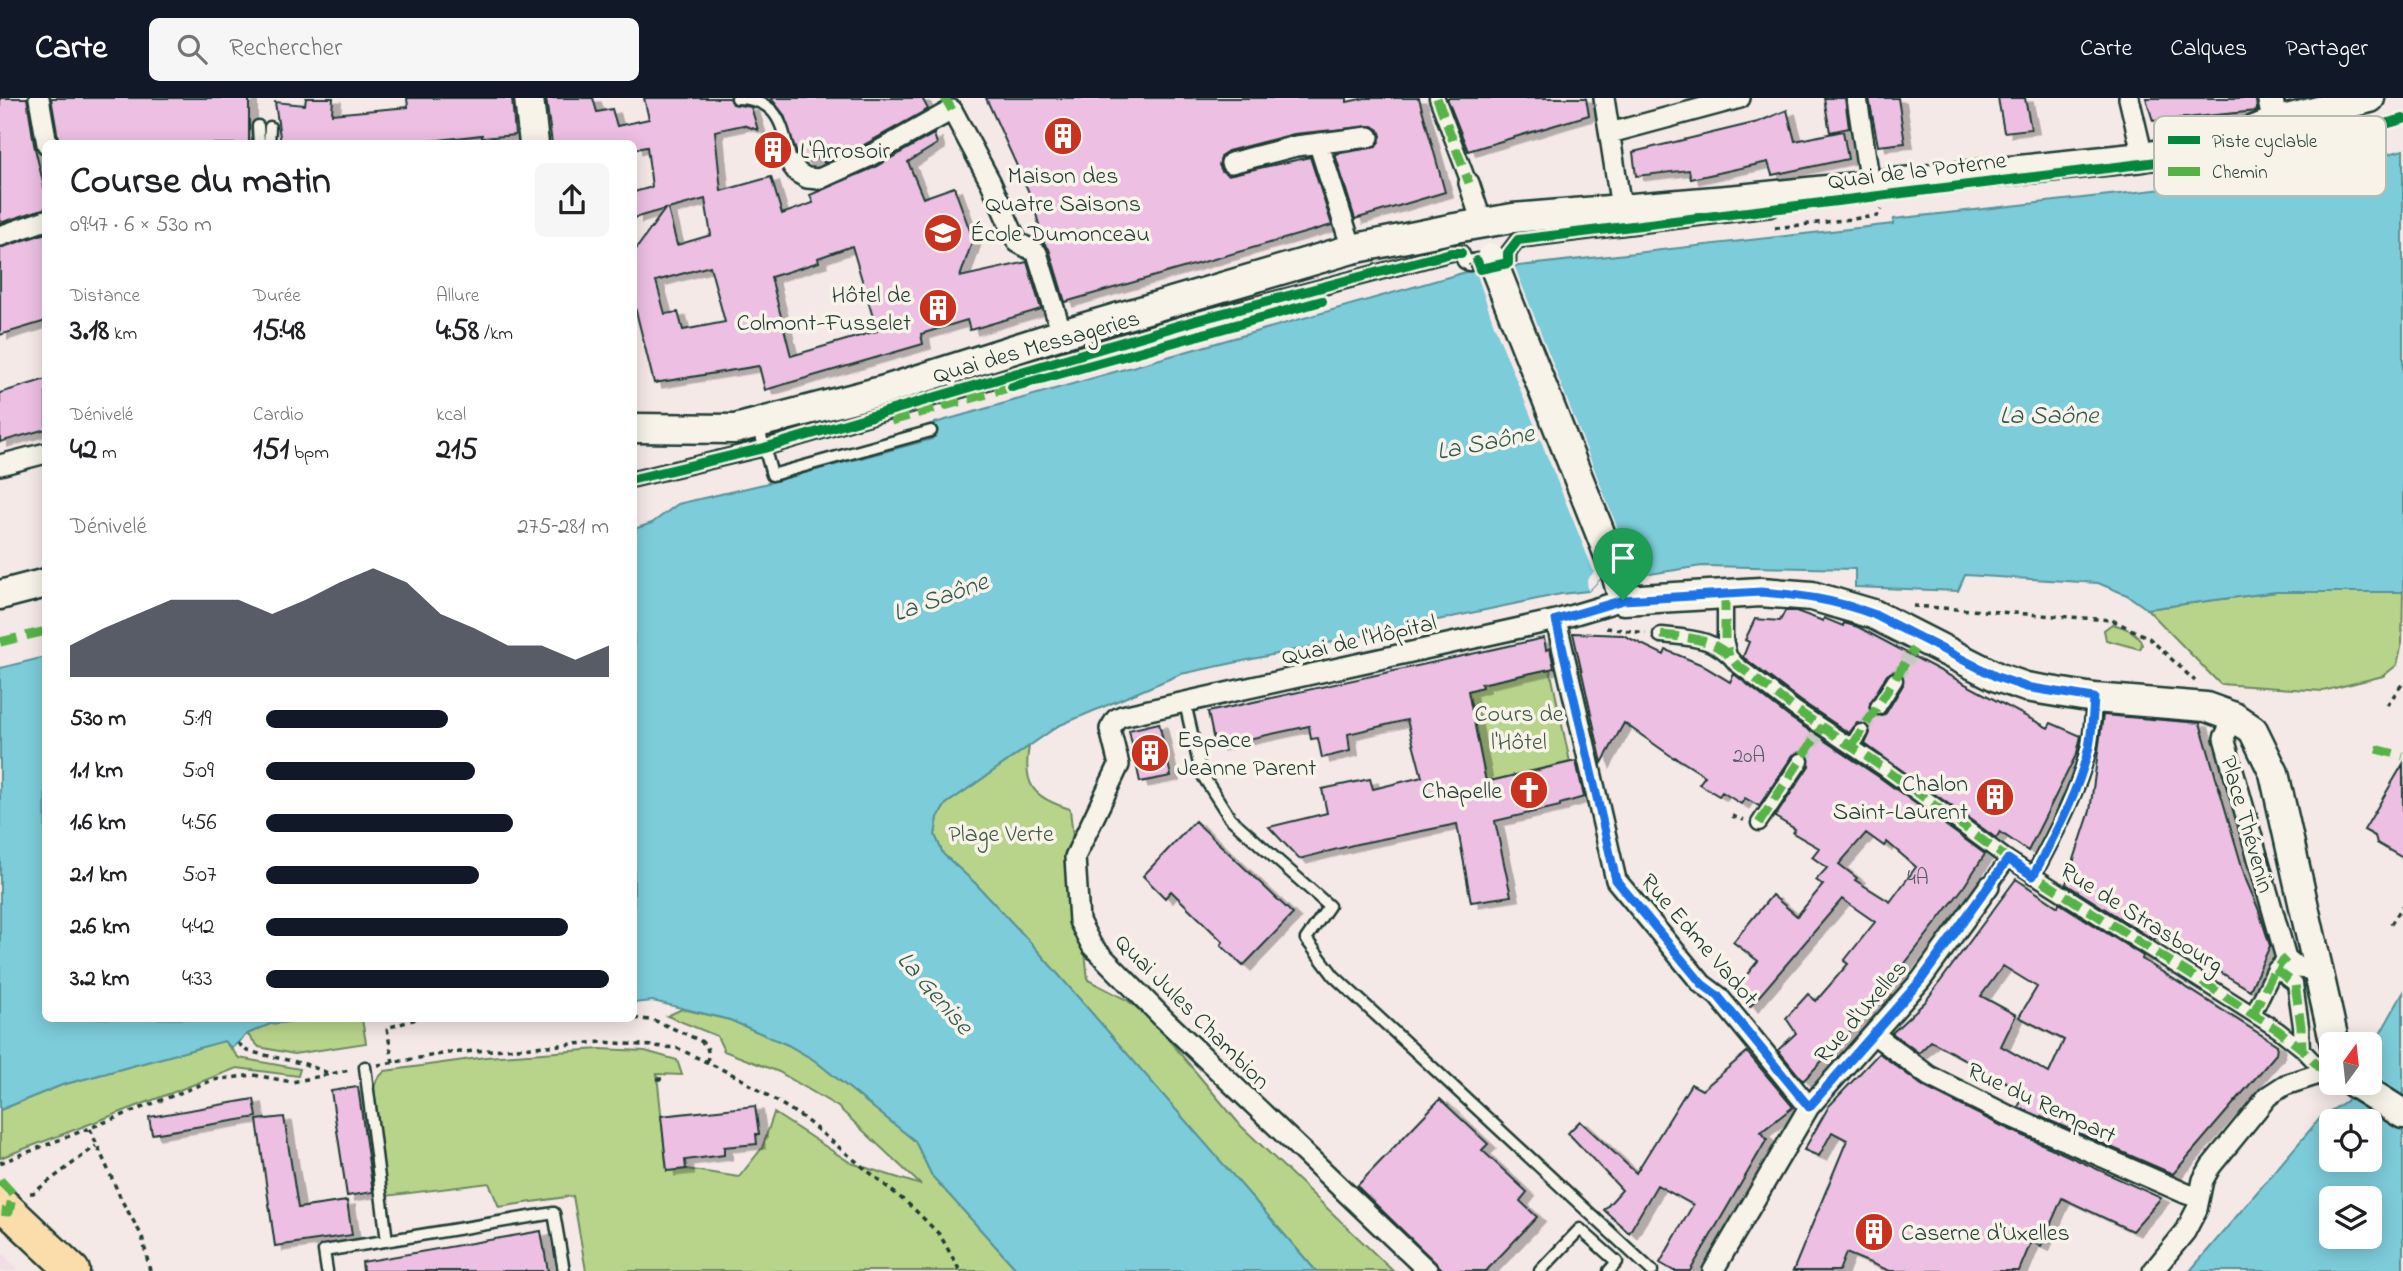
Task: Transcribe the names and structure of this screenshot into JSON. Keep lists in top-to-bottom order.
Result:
{
  "streets": {
    "main road": ["Quai de la Poterne", "Quai des Messageries", "Place Thévenin"],
    "street": [
      "Quai de l'Hôpital",
      "Rue de Strasbourg",
      "Rue Edme Vadot",
      "Quai Jules Chambion",
      "Rue d'Uxelles",
      "Rue du Rempart"
    ]
  },
  "crossings": [
    ["Quai de la Poterne", "Quai des Messageries"],
    ["Quai de l'Hôpital", "Rue Edme Vadot"],
    ["Quai de l'Hôpital", "Quai Jules Chambion"],
    ["Rue de Strasbourg", "Rue d'Uxelles"],
    ["Rue Edme Vadot", "Rue d'Uxelles"],
    ["Rue d'Uxelles", "Rue du Rempart"]
  ],
  "water": ["La Saône", "La Genise"],
  "parks": ["Cours de l'Hôtel", "Plage Verte"],
  "places": {
    "building": [
      "Maison des Quatre Saisons",
      "L'Arrosoir",
      "Hôtel de Colmont-Fusselet",
      "Espace Jeanne Parent",
      "Chalon Saint-Laurent",
      "Caserne d'Uxelles"
    ],
    "school or university": ["École Dumonceau"],
    "church": ["Chapelle"]
  },
  "house_numbers": ["20A", "4A"],
  "legend": ["Piste cyclable", "Chemin"],
  "north": "top",
  "page": {
    "header": "Carte",
    "search": "Rechercher",
    "nav": ["Carte", "Calques", "Partager"],
    "heading": ["Course du matin", "09:47 · 6 × 530 m"],
    "stats": [
      ["Distance", "3.18 km"],
      ["Durée", "15:48"],
      ["Allure", "4:58 /km"],
      ["Dénivelé", "42 m"],
      ["Cardio", "151 bpm"],
      ["kcal", "215"]
    ],
    "chart": ["Dénivelé", "275–281 m"],
    "list": [
      {
        "name": "530 m",
        "note": "5:19"
      },
      {
        "name": "1.1 km",
        "note": "5:09"
      },
      {
        "name": "1.6 km",
        "note": "4:56"
      },
      {
        "name": "2.1 km",
        "note": "5:07"
      },
      {
        "name": "2.6 km",
        "note": "4:42"
      },
      {
        "name": "3.2 km",
        "note": "4:33"
      }
    ]
  }
}
